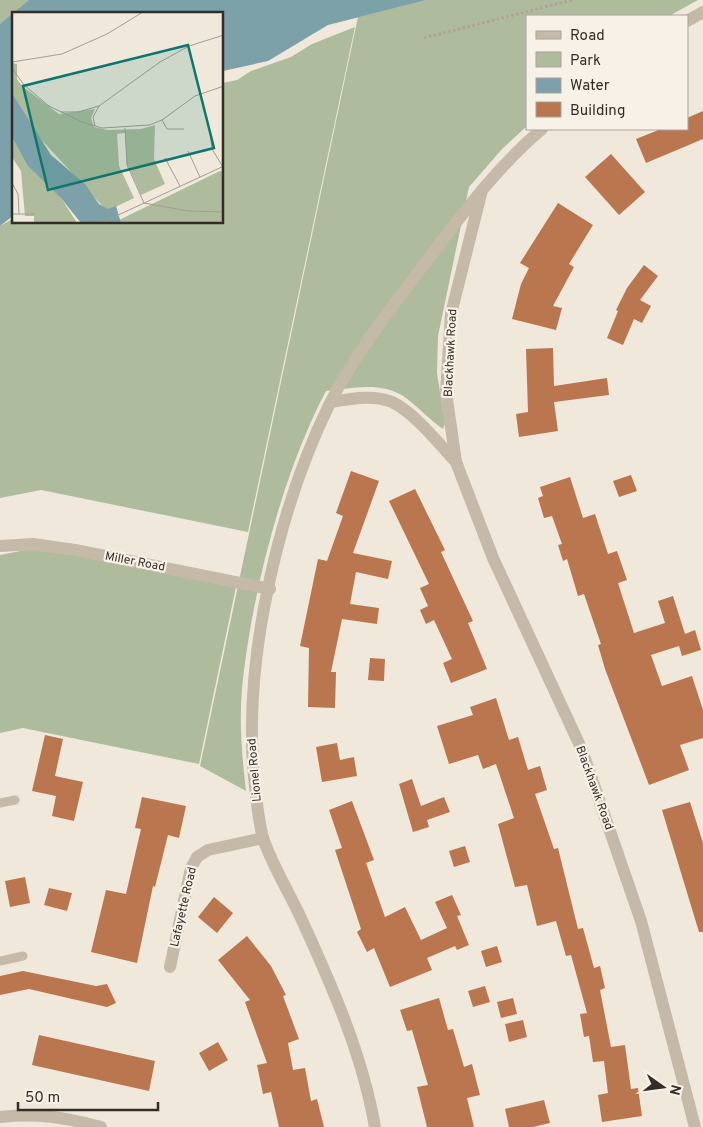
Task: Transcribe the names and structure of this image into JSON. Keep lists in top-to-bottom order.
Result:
{
  "streets": {
    "street": [
      "Blackhawk Road",
      "Miller Road",
      "Lionel Road",
      "Lafayette Road"
    ]
  },
  "crossings": [
    ["Blackhawk Road", "Lionel Road"],
    ["Miller Road", "Lionel Road"],
    ["Lionel Road", "Lafayette Road"]
  ],
  "legend": [
    "Road",
    "Park",
    "Water",
    "Building"
  ],
  "scale_bar": "50 m",
  "north": "right"
}
